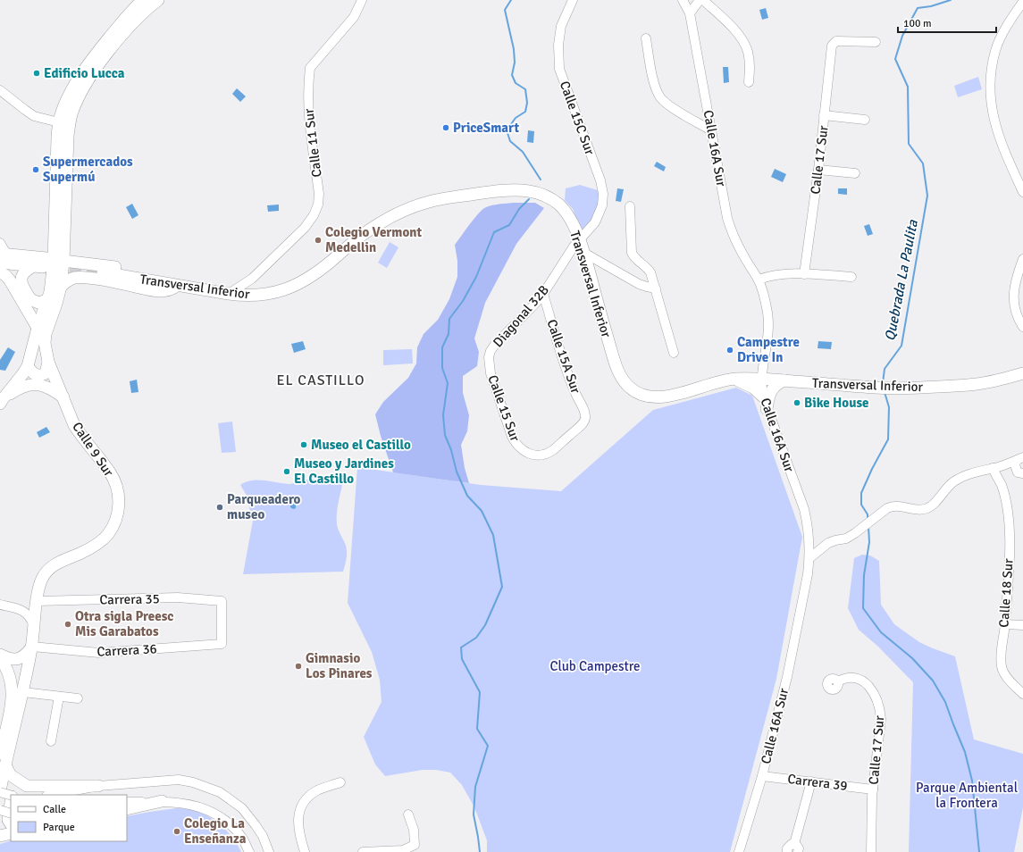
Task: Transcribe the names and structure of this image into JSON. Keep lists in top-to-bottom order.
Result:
{
  "streets": {
    "main road": ["Transversal Inferior", "Calle 9 Sur"],
    "street": [
      "Calle 15C Sur",
      "Calle 11 Sur",
      "Calle 16A Sur",
      "Calle 17 Sur",
      "Diagonal 32B",
      "Calle 15A Sur",
      "Calle 15 Sur",
      "Calle 18 Sur",
      "Carrera 35",
      "Carrera 36",
      "Carrera 39"
    ]
  },
  "crossings": [
    ["Calle 15C Sur", "Transversal Inferior"],
    ["Calle 15C Sur", "Diagonal 32B"],
    ["Calle 11 Sur", "Transversal Inferior"],
    ["Calle 16A Sur", "Transversal Inferior"],
    ["Calle 16A Sur", "Carrera 39"],
    ["Calle 17 Sur", "Carrera 39"],
    ["Transversal Inferior", "Diagonal 32B"],
    ["Diagonal 32B", "Calle 15A Sur"],
    ["Diagonal 32B", "Calle 15 Sur"],
    ["Calle 15A Sur", "Calle 15 Sur"],
    ["Calle 9 Sur", "Carrera 35"],
    ["Calle 9 Sur", "Carrera 36"],
    ["Carrera 35", "Carrera 36"]
  ],
  "districts": ["EL CASTILLO"],
  "water": ["Quebrada La Paulita"],
  "parks": ["Club Campestre", "Parque Ambiental la Frontera"],
  "places": [
    "Edificio Lucca",
    "PriceSmart",
    "Supermercados Supermú",
    "Colegio Vermont Medellin",
    "Campestre Drive In",
    "Bike House",
    "Museo el Castillo",
    "Museo y Jardines El Castillo",
    "Parqueadero museo",
    "Otra sigla Preesc Mis Garabatos",
    "Gimnasio Los Pinares",
    "Colegio La Enseñanza"
  ],
  "legend": ["Calle", "Parque"],
  "scale_bar": "100 m"
}
